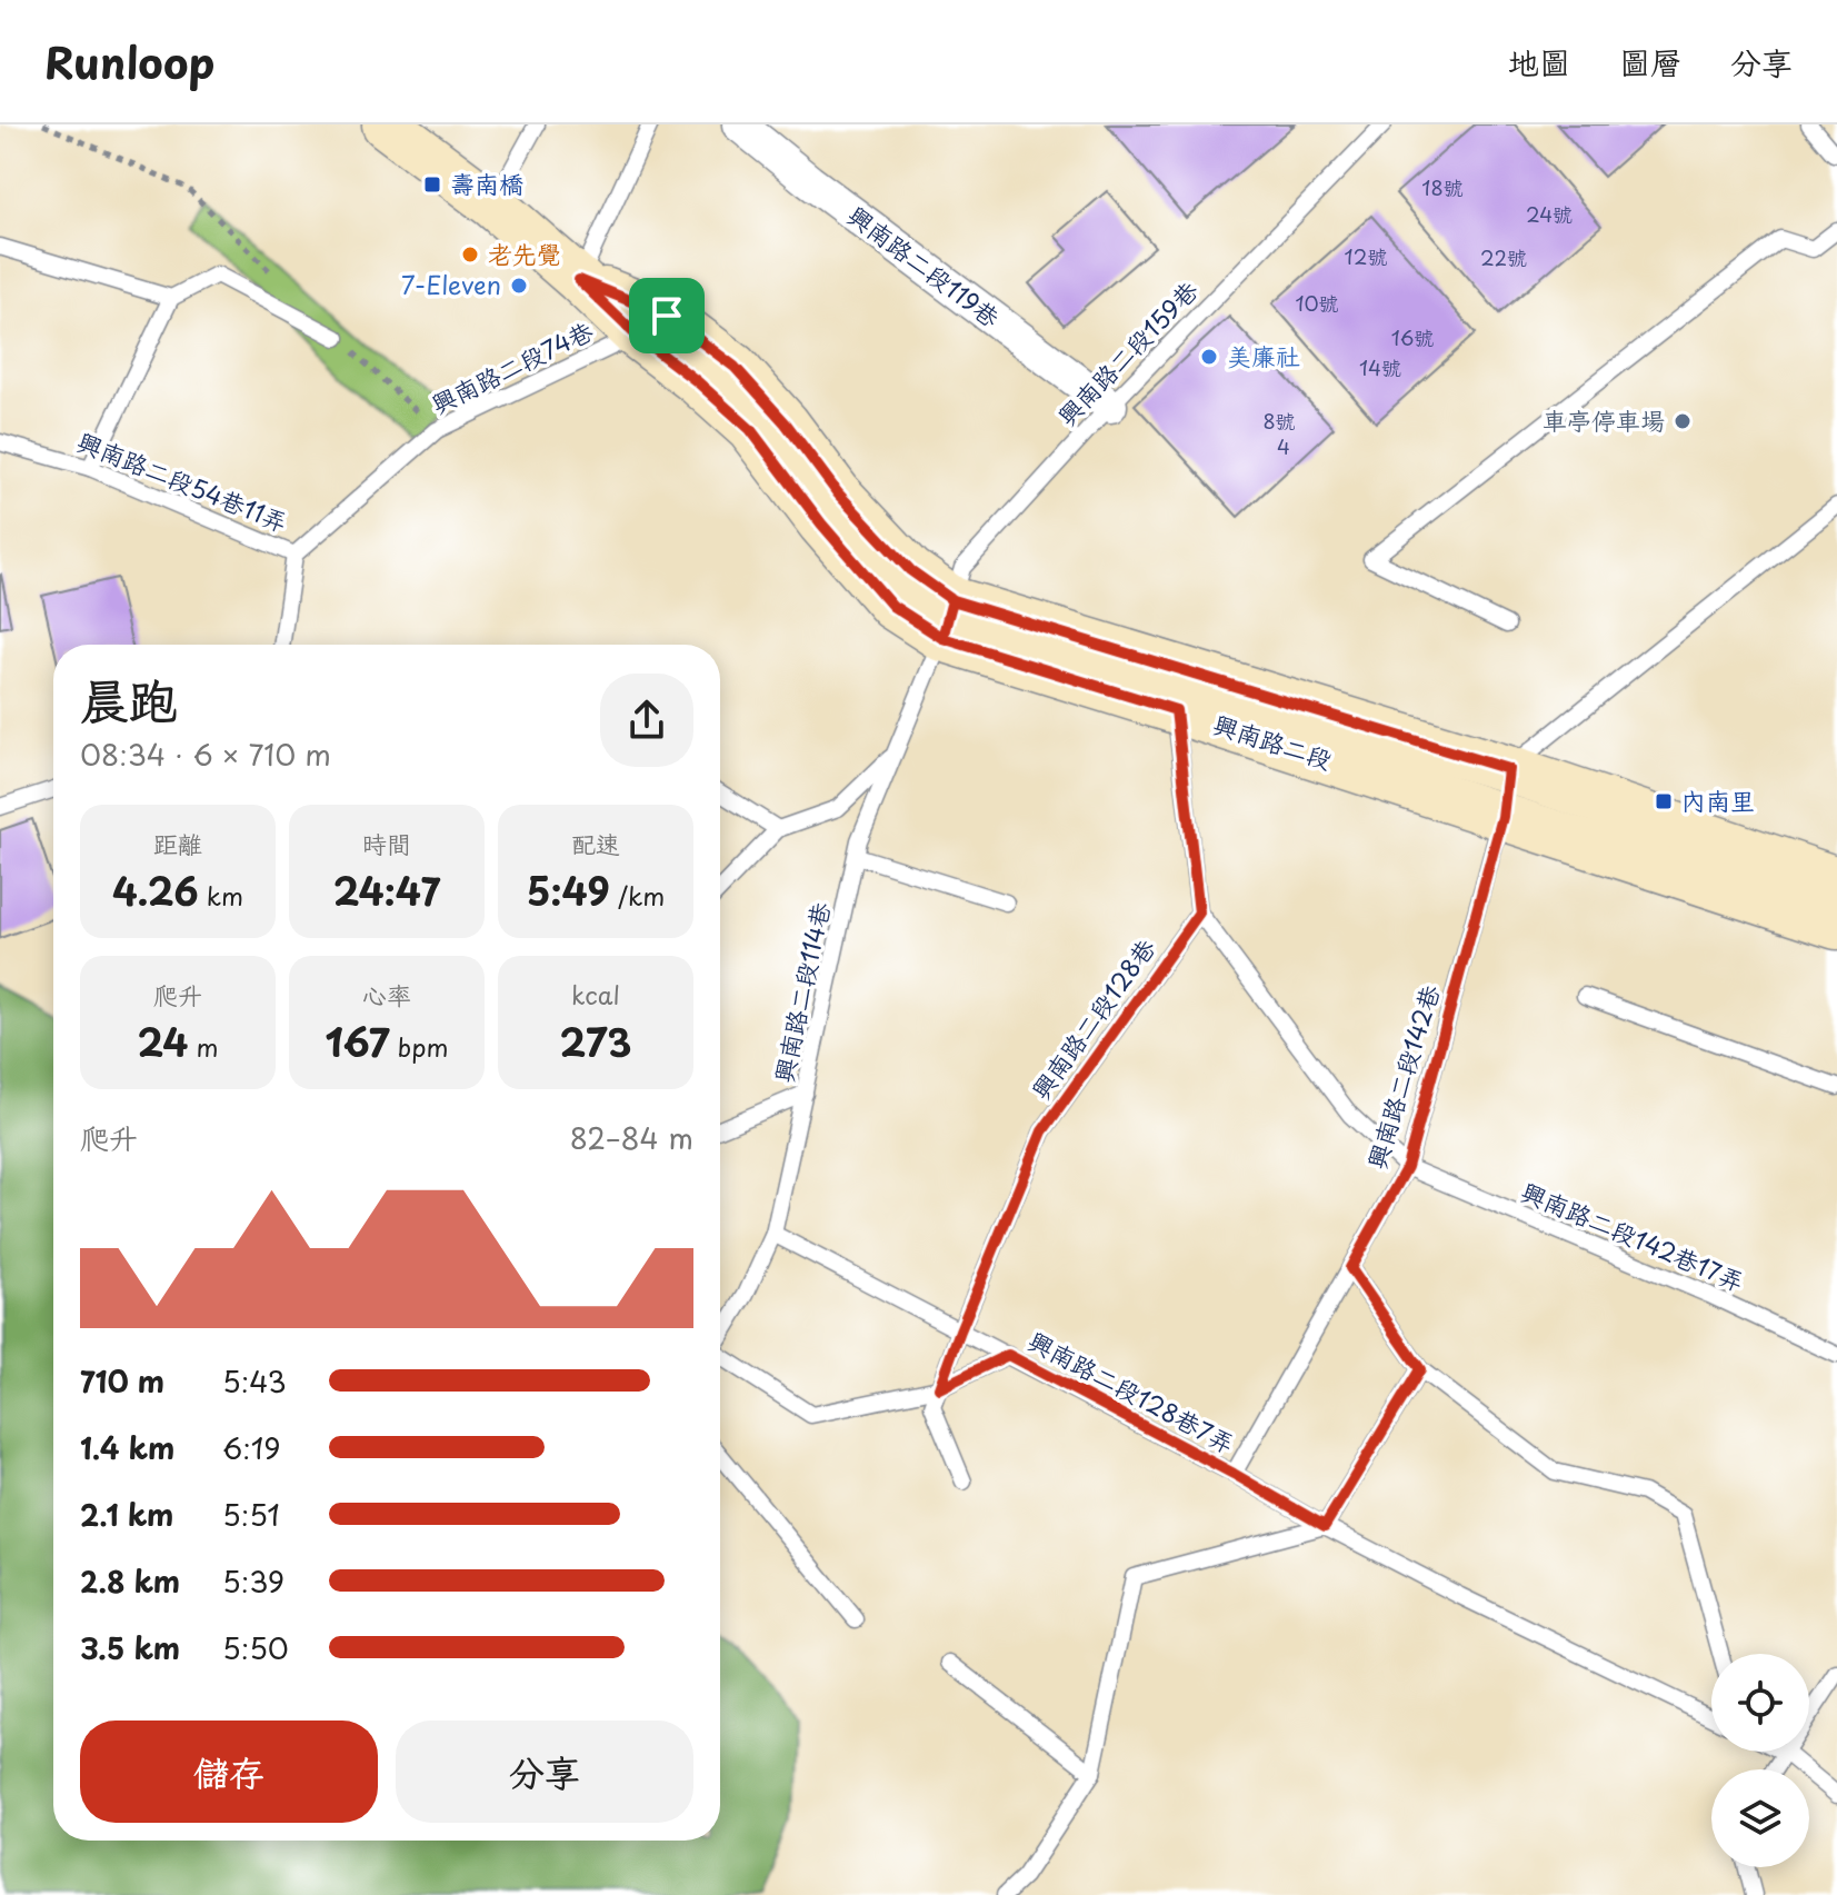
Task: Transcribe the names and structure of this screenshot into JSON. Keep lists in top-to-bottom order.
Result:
{
  "streets": {
    "street": ["興南路二段119巷", "興南路二段"],
    "lane": [
      "興南路二段159巷",
      "興南路二段74巷",
      "興南路二段54巷11弄",
      "興南路二段114巷",
      "興南路二段128巷",
      "興南路二段142巷",
      "興南路二段142巷17弄",
      "興南路二段128巷7弄"
    ]
  },
  "crossings": [
    ["興南路二段119巷", "興南路二段159巷"],
    ["興南路二段159巷", "興南路二段"],
    ["興南路二段159巷", "興南路二段114巷"],
    ["興南路二段74巷", "興南路二段54巷11弄"],
    ["興南路二段74巷", "興南路二段"],
    ["興南路二段", "興南路二段114巷"],
    ["興南路二段", "興南路二段142巷"],
    ["興南路二段114巷", "興南路二段128巷7弄"],
    ["興南路二段128巷", "興南路二段142巷17弄"],
    ["興南路二段128巷", "興南路二段128巷7弄"],
    ["興南路二段142巷", "興南路二段142巷17弄"],
    ["興南路二段142巷", "興南路二段128巷7弄"]
  ],
  "places": {
    "transit": ["壽南橋", "內南里"],
    "other": [
      "老先覺",
      "7-Eleven",
      "美廉社",
      "車亭停車場"
    ]
  },
  "house_numbers": [
    "18號",
    "24號",
    "12號",
    "22號",
    "10號",
    "16號",
    "14號",
    "8號",
    "4"
  ],
  "page": {
    "header": "Runloop",
    "nav": ["地圖", "圖層", "分享"],
    "heading": ["晨跑", "08:34 · 6 × 710 m"],
    "stats": [
      ["距離", "4.26 km"],
      ["時間", "24:47"],
      ["配速", "5:49 /km"],
      ["爬升", "24 m"],
      ["心率", "167 bpm"],
      ["kcal", "273"]
    ],
    "chart": ["爬升", "82–84 m"],
    "list": [
      {
        "name": "710 m",
        "note": "5:43"
      },
      {
        "name": "1.4 km",
        "note": "6:19"
      },
      {
        "name": "2.1 km",
        "note": "5:51"
      },
      {
        "name": "2.8 km",
        "note": "5:39"
      },
      {
        "name": "3.5 km",
        "note": "5:50"
      }
    ],
    "buttons": ["儲存", "分享"]
  }
}
